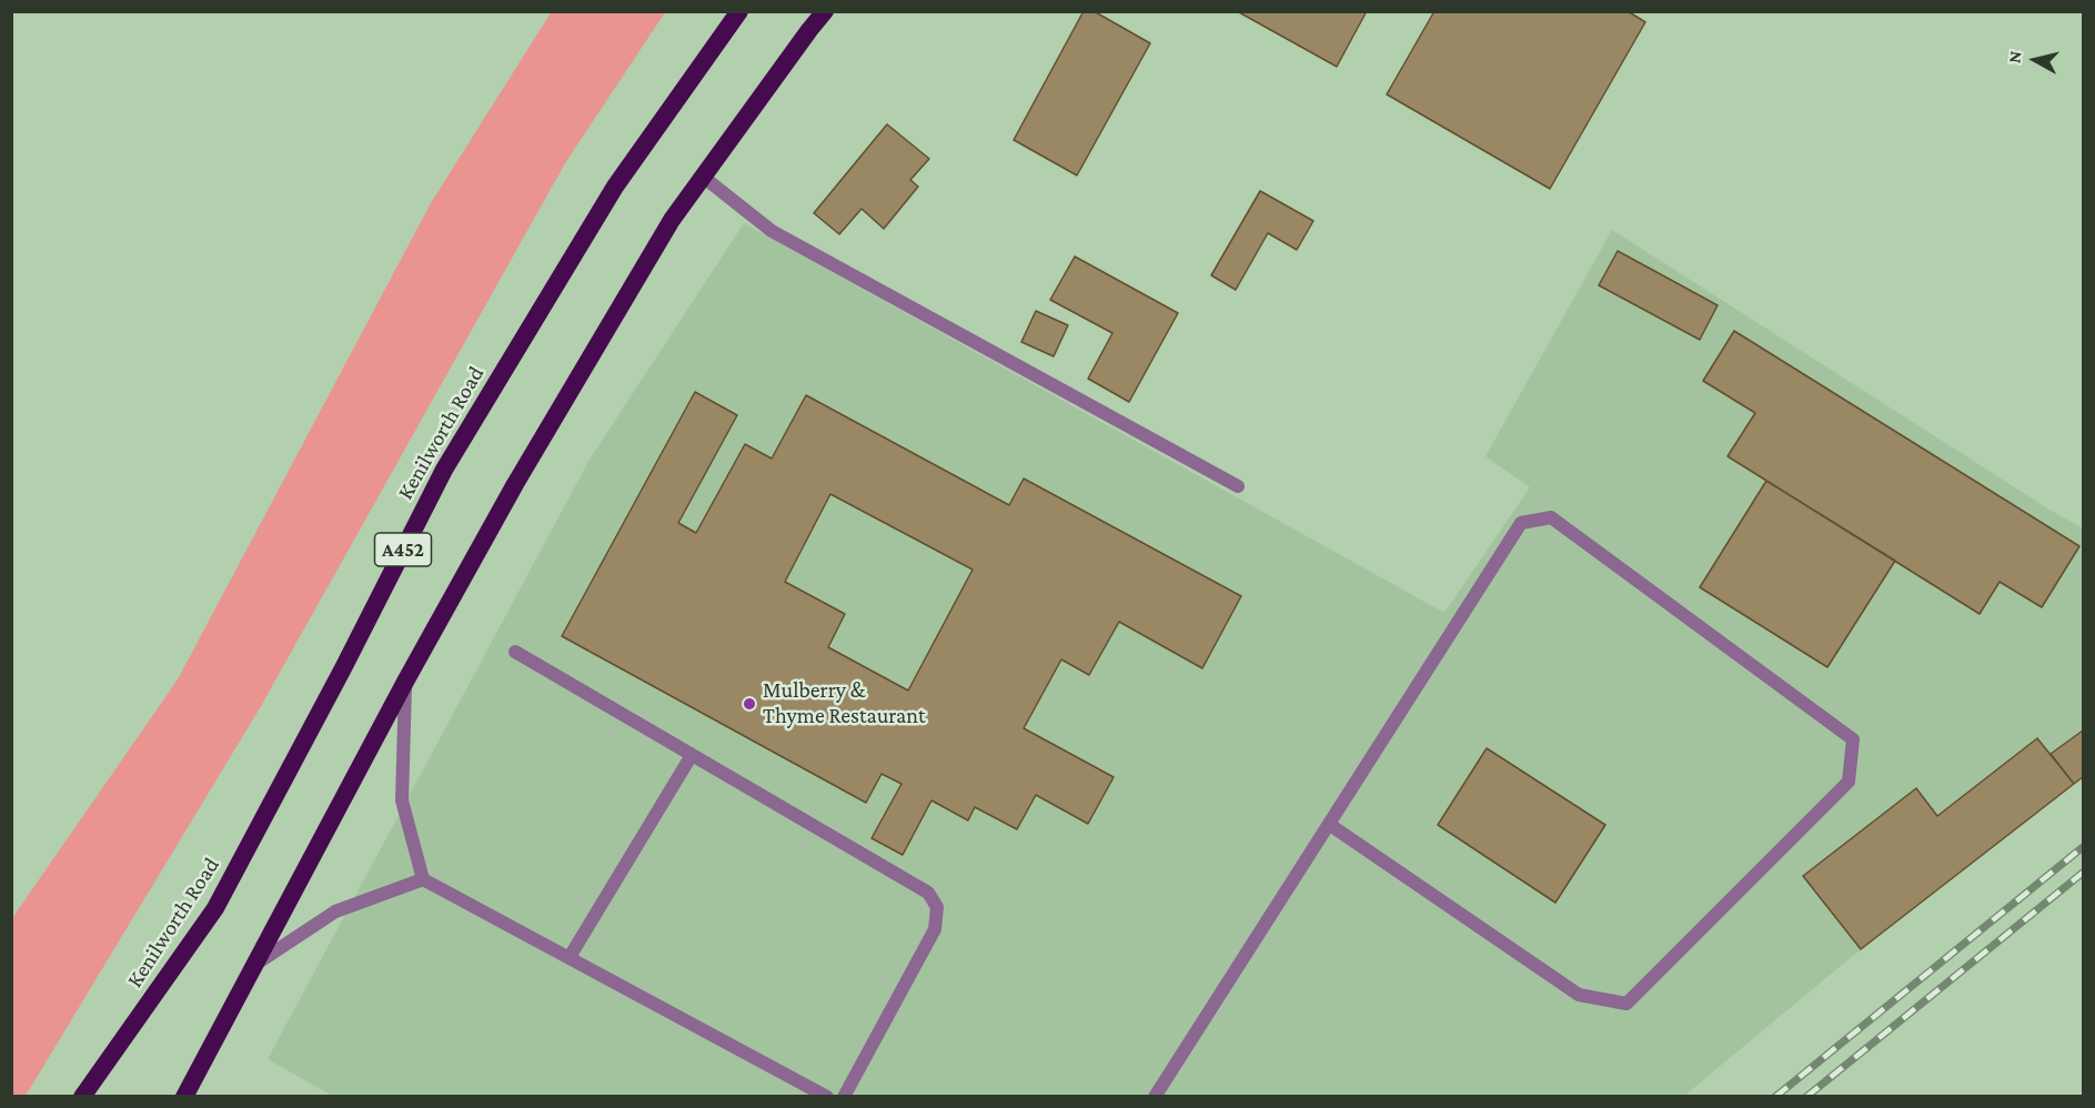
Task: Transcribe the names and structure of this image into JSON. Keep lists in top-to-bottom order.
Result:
{
  "streets": {
    "highway": ["Kenilworth Road", "A452"]
  },
  "places": ["Mulberry & Thyme Restaurant"],
  "north": "left"
}
